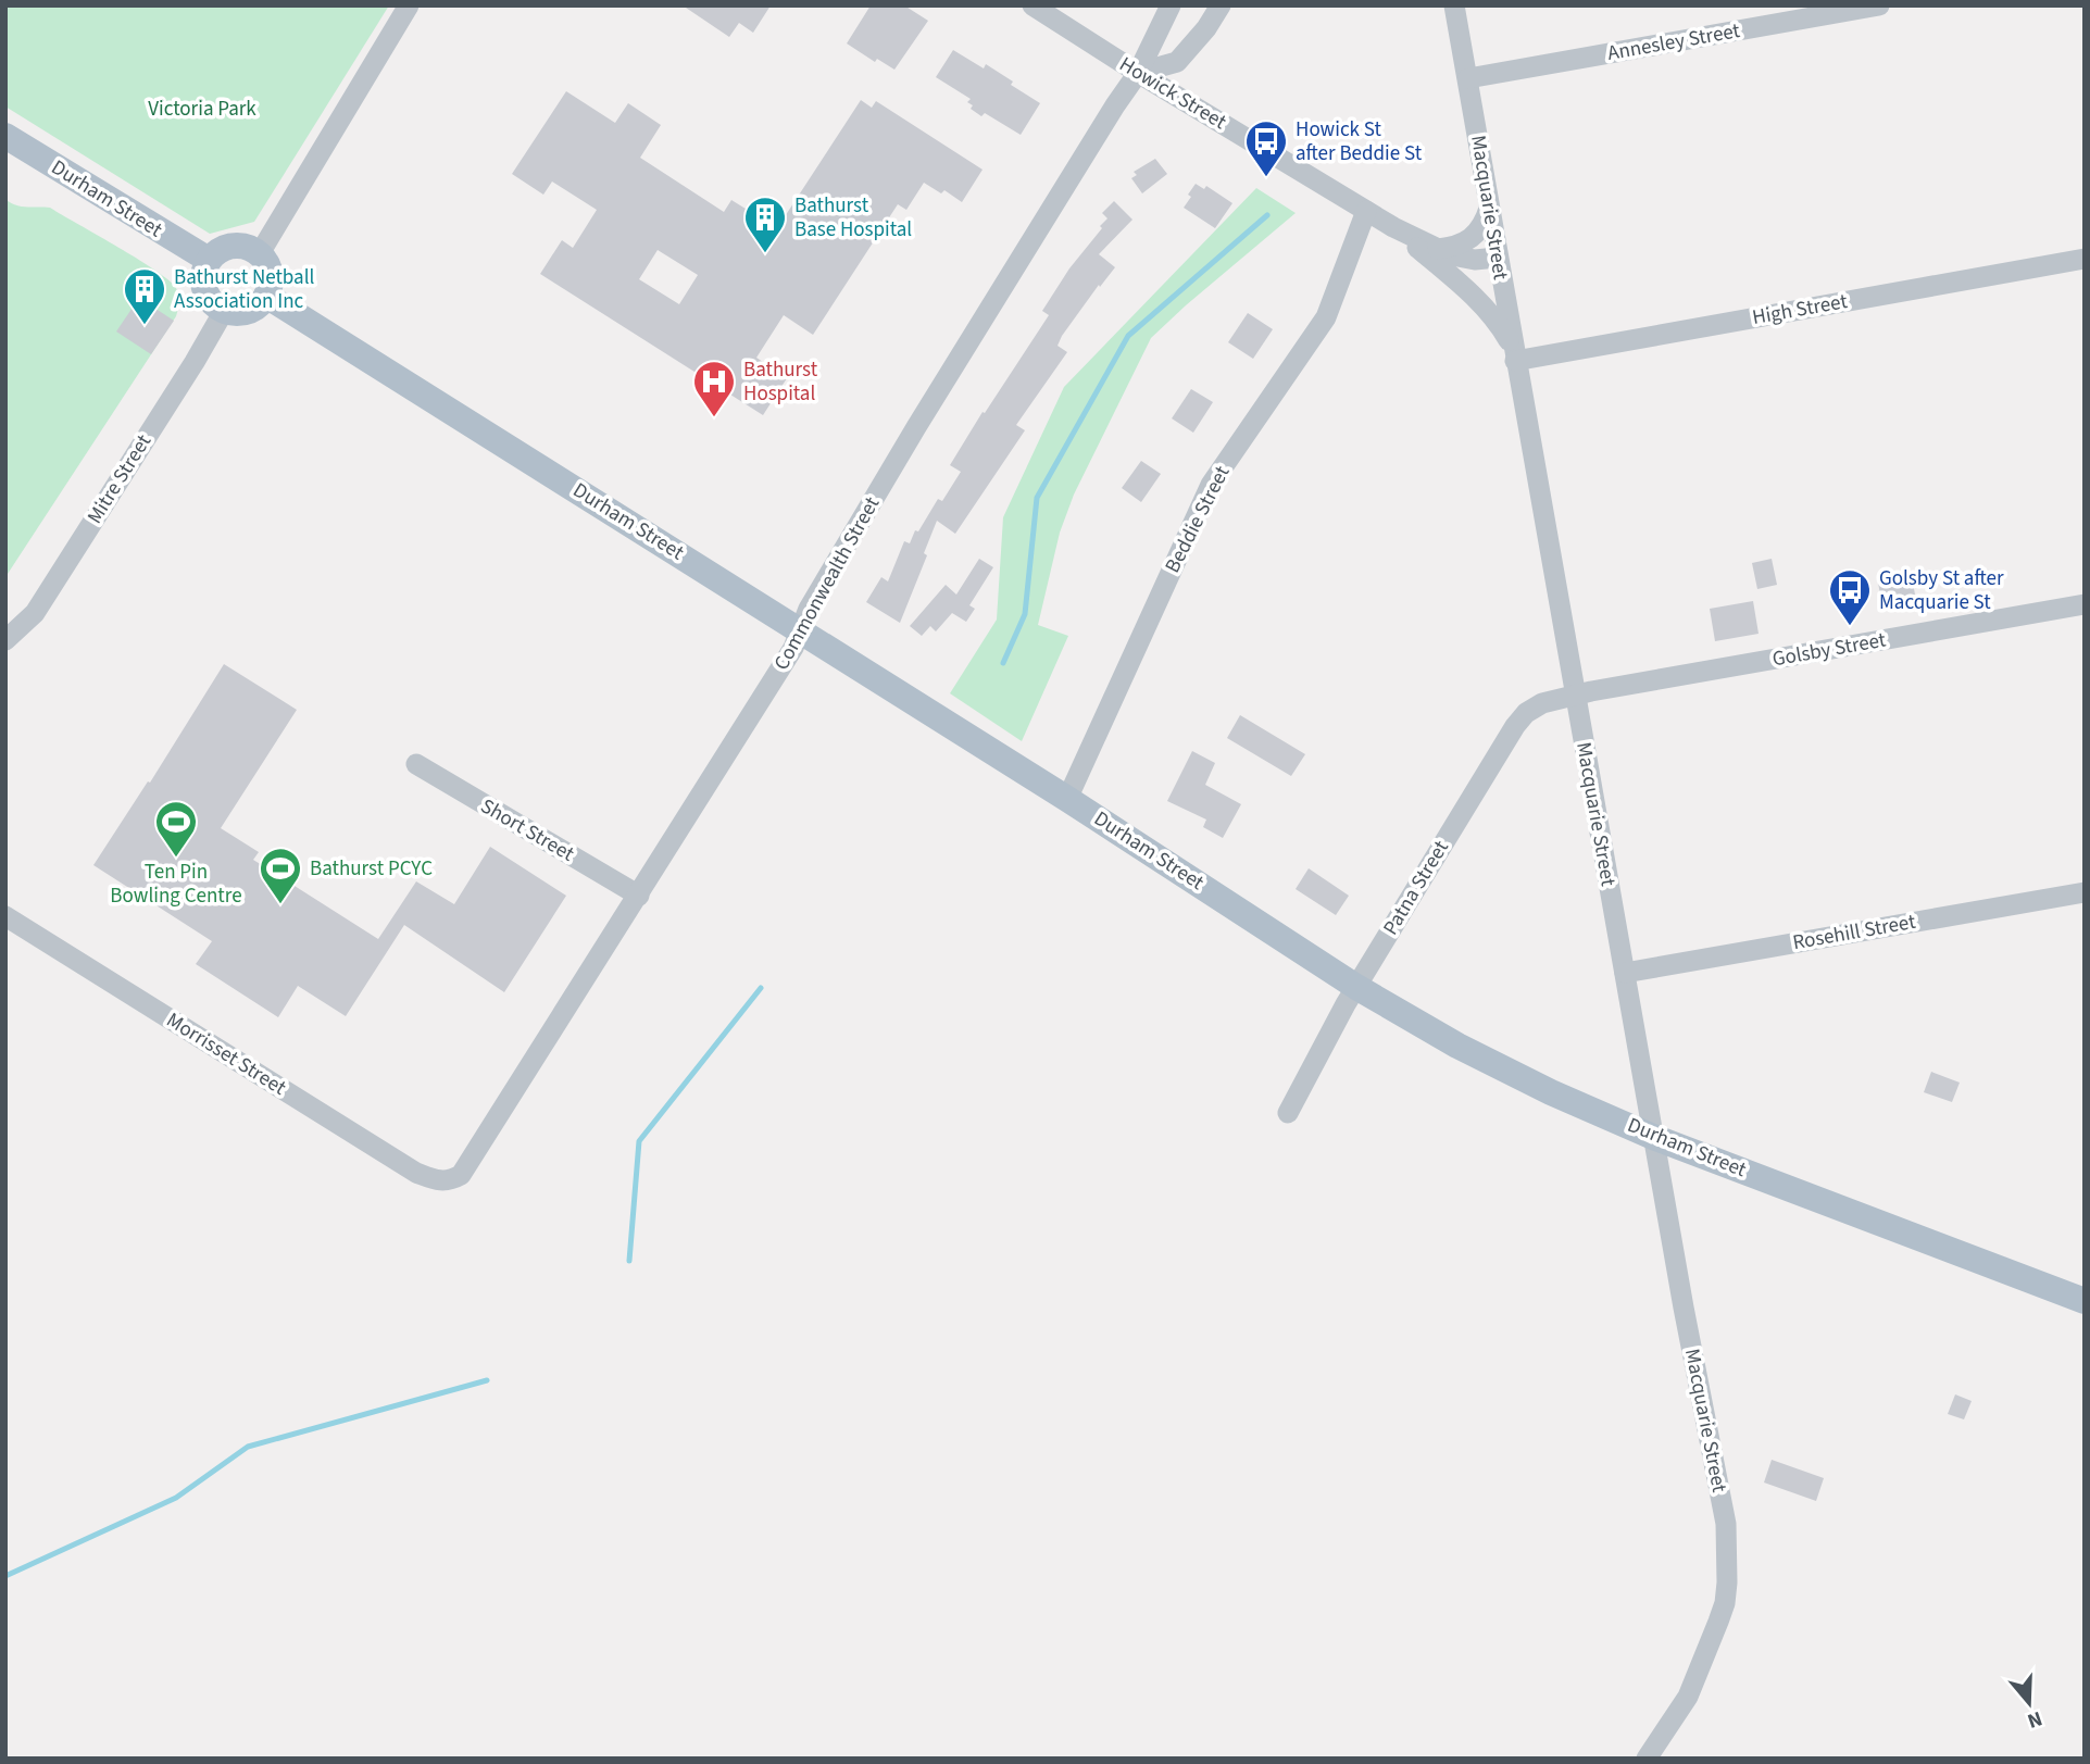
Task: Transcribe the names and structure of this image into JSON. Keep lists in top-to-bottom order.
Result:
{
  "streets": {
    "main road": ["Durham Street"],
    "street": [
      "Annesley Street",
      "Howick Street",
      "Macquarie Street",
      "High Street",
      "Mitre Street",
      "Beddie Street",
      "Commonwealth Street",
      "Golsby Street",
      "Short Street",
      "Patna Street",
      "Rosehill Street",
      "Morrisset Street"
    ]
  },
  "crossings": [
    ["Annesley Street", "Macquarie Street"],
    ["Howick Street", "Macquarie Street"],
    ["Howick Street", "High Street"],
    ["Howick Street", "Beddie Street"],
    ["Howick Street", "Commonwealth Street"],
    ["Durham Street", "Macquarie Street"],
    ["Durham Street", "Mitre Street"],
    ["Durham Street", "Beddie Street"],
    ["Durham Street", "Commonwealth Street"],
    ["Durham Street", "Patna Street"],
    ["Macquarie Street", "High Street"],
    ["Macquarie Street", "Golsby Street"],
    ["Macquarie Street", "Patna Street"],
    ["Macquarie Street", "Rosehill Street"],
    ["Commonwealth Street", "Short Street"],
    ["Commonwealth Street", "Morrisset Street"],
    ["Golsby Street", "Patna Street"]
  ],
  "parks": ["Victoria Park"],
  "places": {
    "bus stop": ["Howick St after Beddie St", "Golsby St after Macquarie St"],
    "building": ["Bathurst Base Hospital", "Bathurst Netball Association Inc"],
    "hospital": ["Bathurst Hospital"],
    "sports": ["Ten Pin Bowling Centre", "Bathurst PCYC"]
  },
  "north": "bottom"
}
